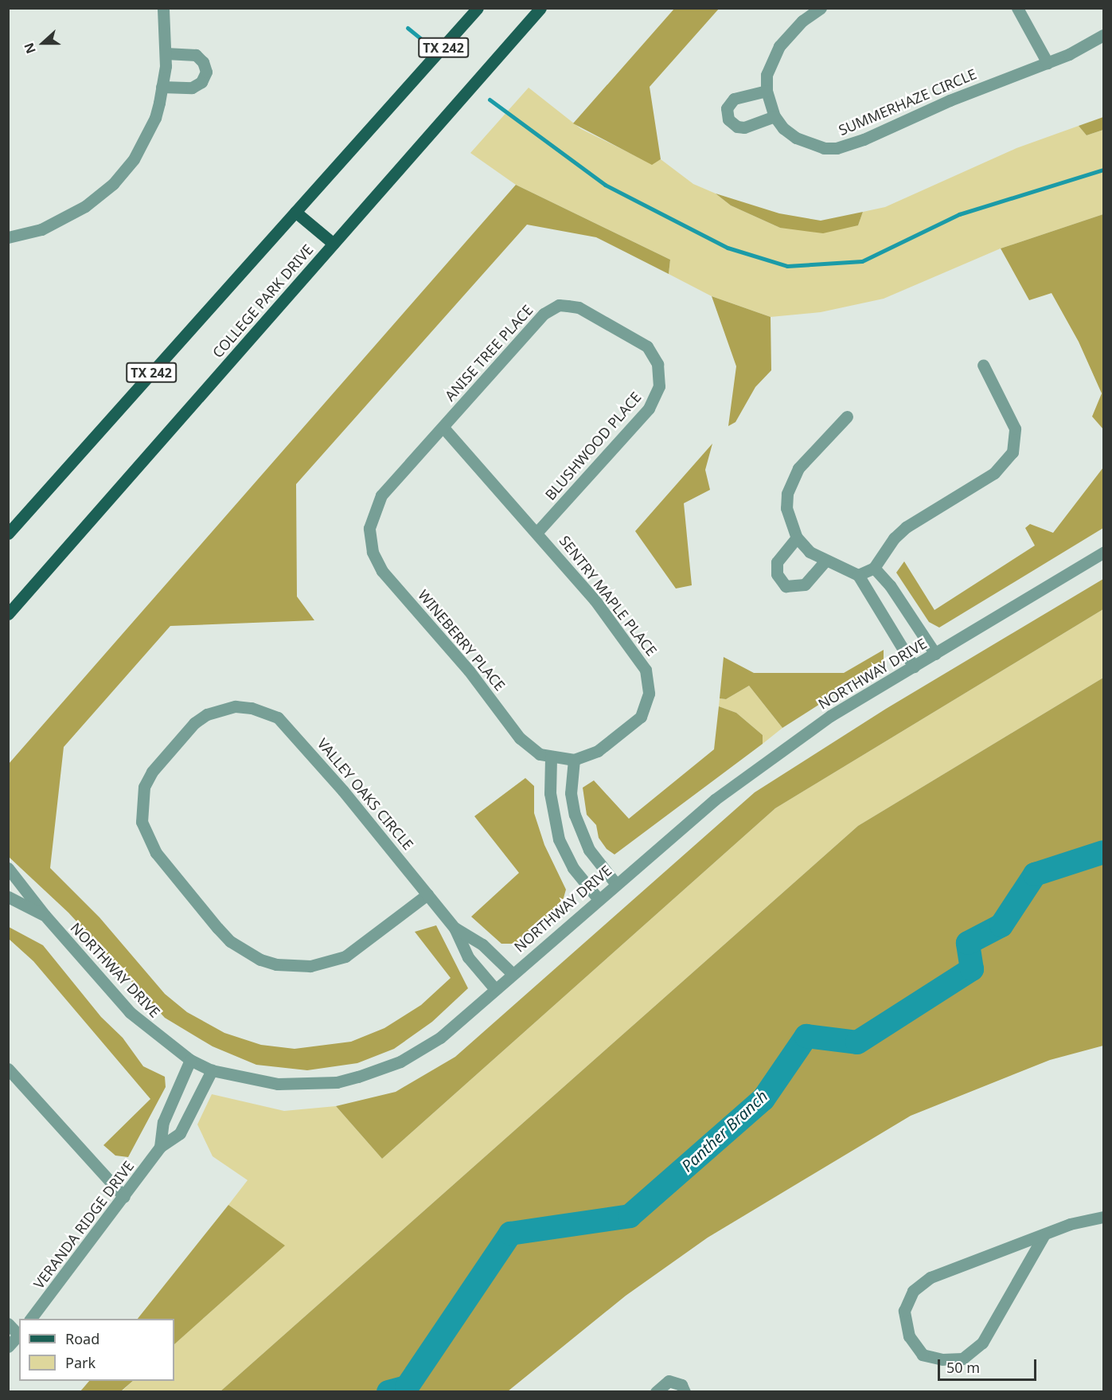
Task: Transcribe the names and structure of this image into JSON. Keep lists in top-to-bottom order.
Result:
{
  "streets": {
    "main road": ["TX 242", "COLLEGE PARK DRIVE"],
    "street": [
      "SUMMERHAZE CIRCLE",
      "ANISE TREE PLACE",
      "BLUSHWOOD PLACE",
      "SENTRY MAPLE PLACE",
      "WINEBERRY PLACE",
      "NORTHWAY DRIVE",
      "VALLEY OAKS CIRCLE",
      "VERANDA RIDGE DRIVE"
    ]
  },
  "crossings": [
    ["ANISE TREE PLACE", "BLUSHWOOD PLACE"],
    ["ANISE TREE PLACE", "SENTRY MAPLE PLACE"],
    ["ANISE TREE PLACE", "WINEBERRY PLACE"],
    ["BLUSHWOOD PLACE", "SENTRY MAPLE PLACE"],
    ["SENTRY MAPLE PLACE", "WINEBERRY PLACE"],
    ["NORTHWAY DRIVE", "VALLEY OAKS CIRCLE"],
    ["NORTHWAY DRIVE", "VERANDA RIDGE DRIVE"]
  ],
  "water": ["Panther Branch"],
  "legend": ["Road", "Park"],
  "scale_bar": "50 m",
  "north": "left"
}
